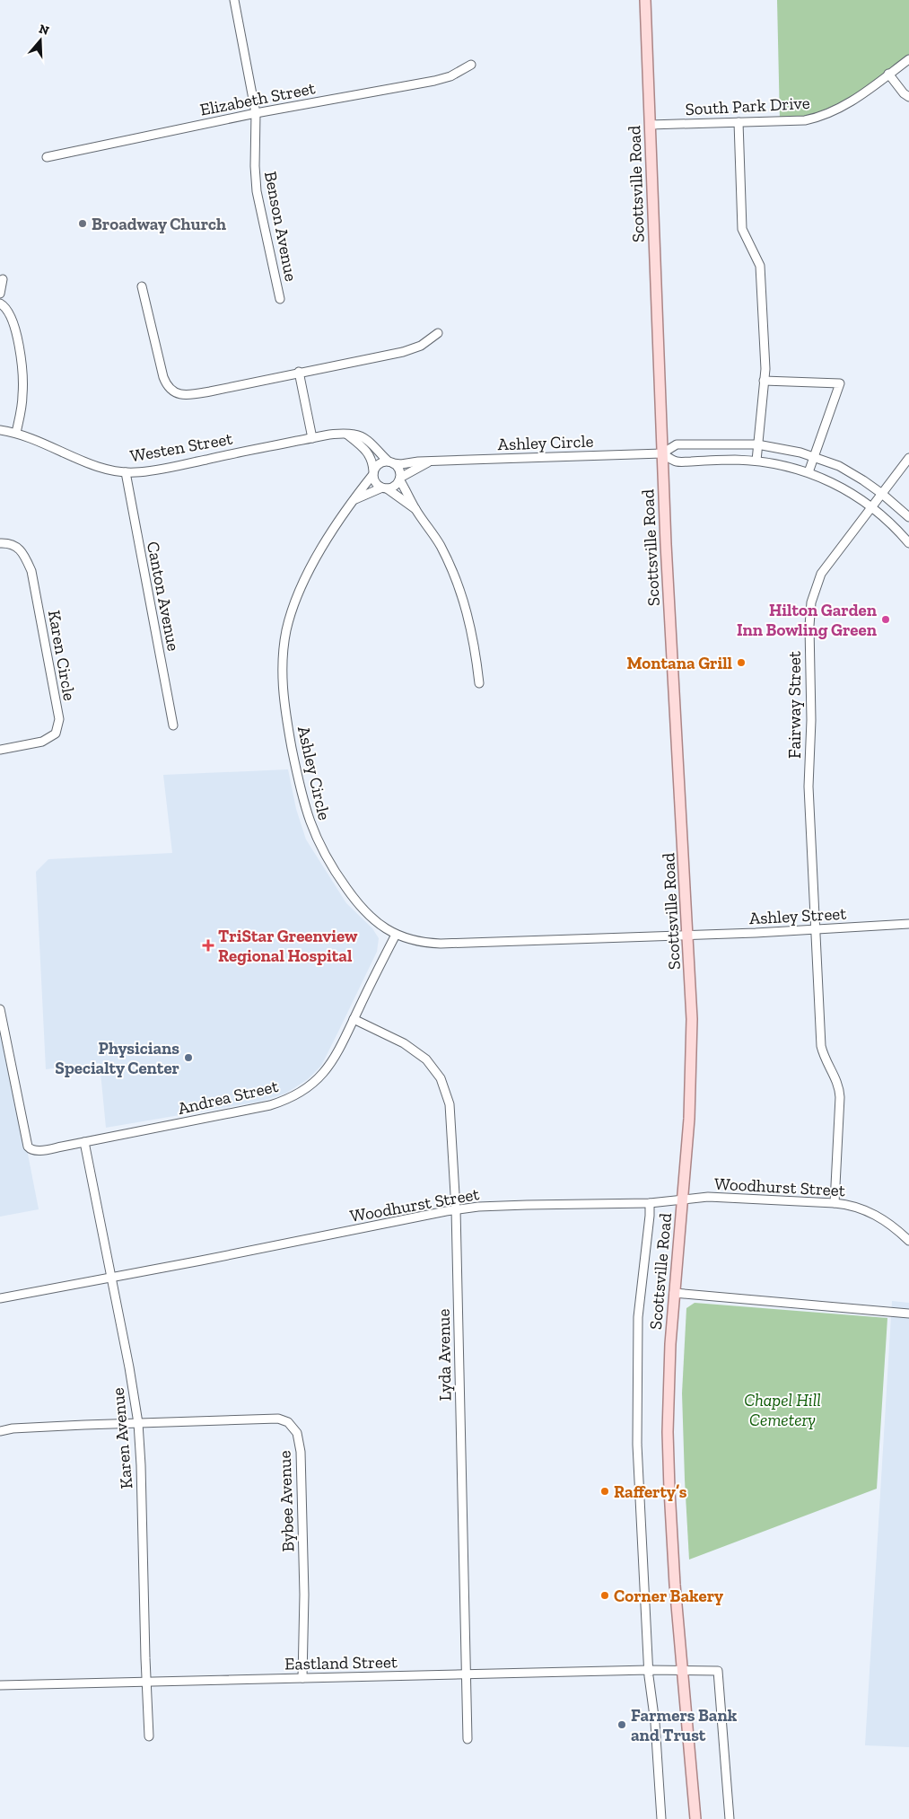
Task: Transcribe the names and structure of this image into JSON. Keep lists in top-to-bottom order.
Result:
{
  "streets": {
    "main road": ["Scottsville Road"],
    "street": [
      "Elizabeth Street",
      "South Park Drive",
      "Benson Avenue",
      "Ashley Circle",
      "Westen Street",
      "Canton Avenue",
      "Karen Circle",
      "Fairway Street",
      "Ashley Street",
      "Andrea Street",
      "Woodhurst Street",
      "Lyda Avenue",
      "Karen Avenue",
      "Bybee Avenue",
      "Eastland Street"
    ]
  },
  "crossings": [
    ["Elizabeth Street", "Benson Avenue"],
    ["South Park Drive", "Scottsville Road"],
    ["Scottsville Road", "Ashley Circle"],
    ["Scottsville Road", "Ashley Street"],
    ["Scottsville Road", "Woodhurst Street"],
    ["Scottsville Road", "Eastland Street"],
    ["Ashley Circle", "Westen Street"],
    ["Ashley Circle", "Ashley Street"],
    ["Ashley Circle", "Andrea Street"],
    ["Westen Street", "Canton Avenue"],
    ["Fairway Street", "Ashley Street"],
    ["Fairway Street", "Woodhurst Street"],
    ["Andrea Street", "Lyda Avenue"],
    ["Andrea Street", "Karen Avenue"],
    ["Woodhurst Street", "Lyda Avenue"],
    ["Woodhurst Street", "Karen Avenue"],
    ["Lyda Avenue", "Eastland Street"],
    ["Karen Avenue", "Bybee Avenue"],
    ["Karen Avenue", "Eastland Street"],
    ["Bybee Avenue", "Eastland Street"]
  ],
  "parks": ["Chapel Hill Cemetery"],
  "places": {
    "other": [
      "Broadway Church",
      "Hilton Garden Inn Bowling Green",
      "Montana Grill",
      "Physicians Specialty Center",
      "Rafferty’s",
      "Corner Bakery",
      "Farmers Bank and Trust"
    ],
    "health": ["TriStar Greenview Regional Hospital"]
  },
  "north": "top"
}
